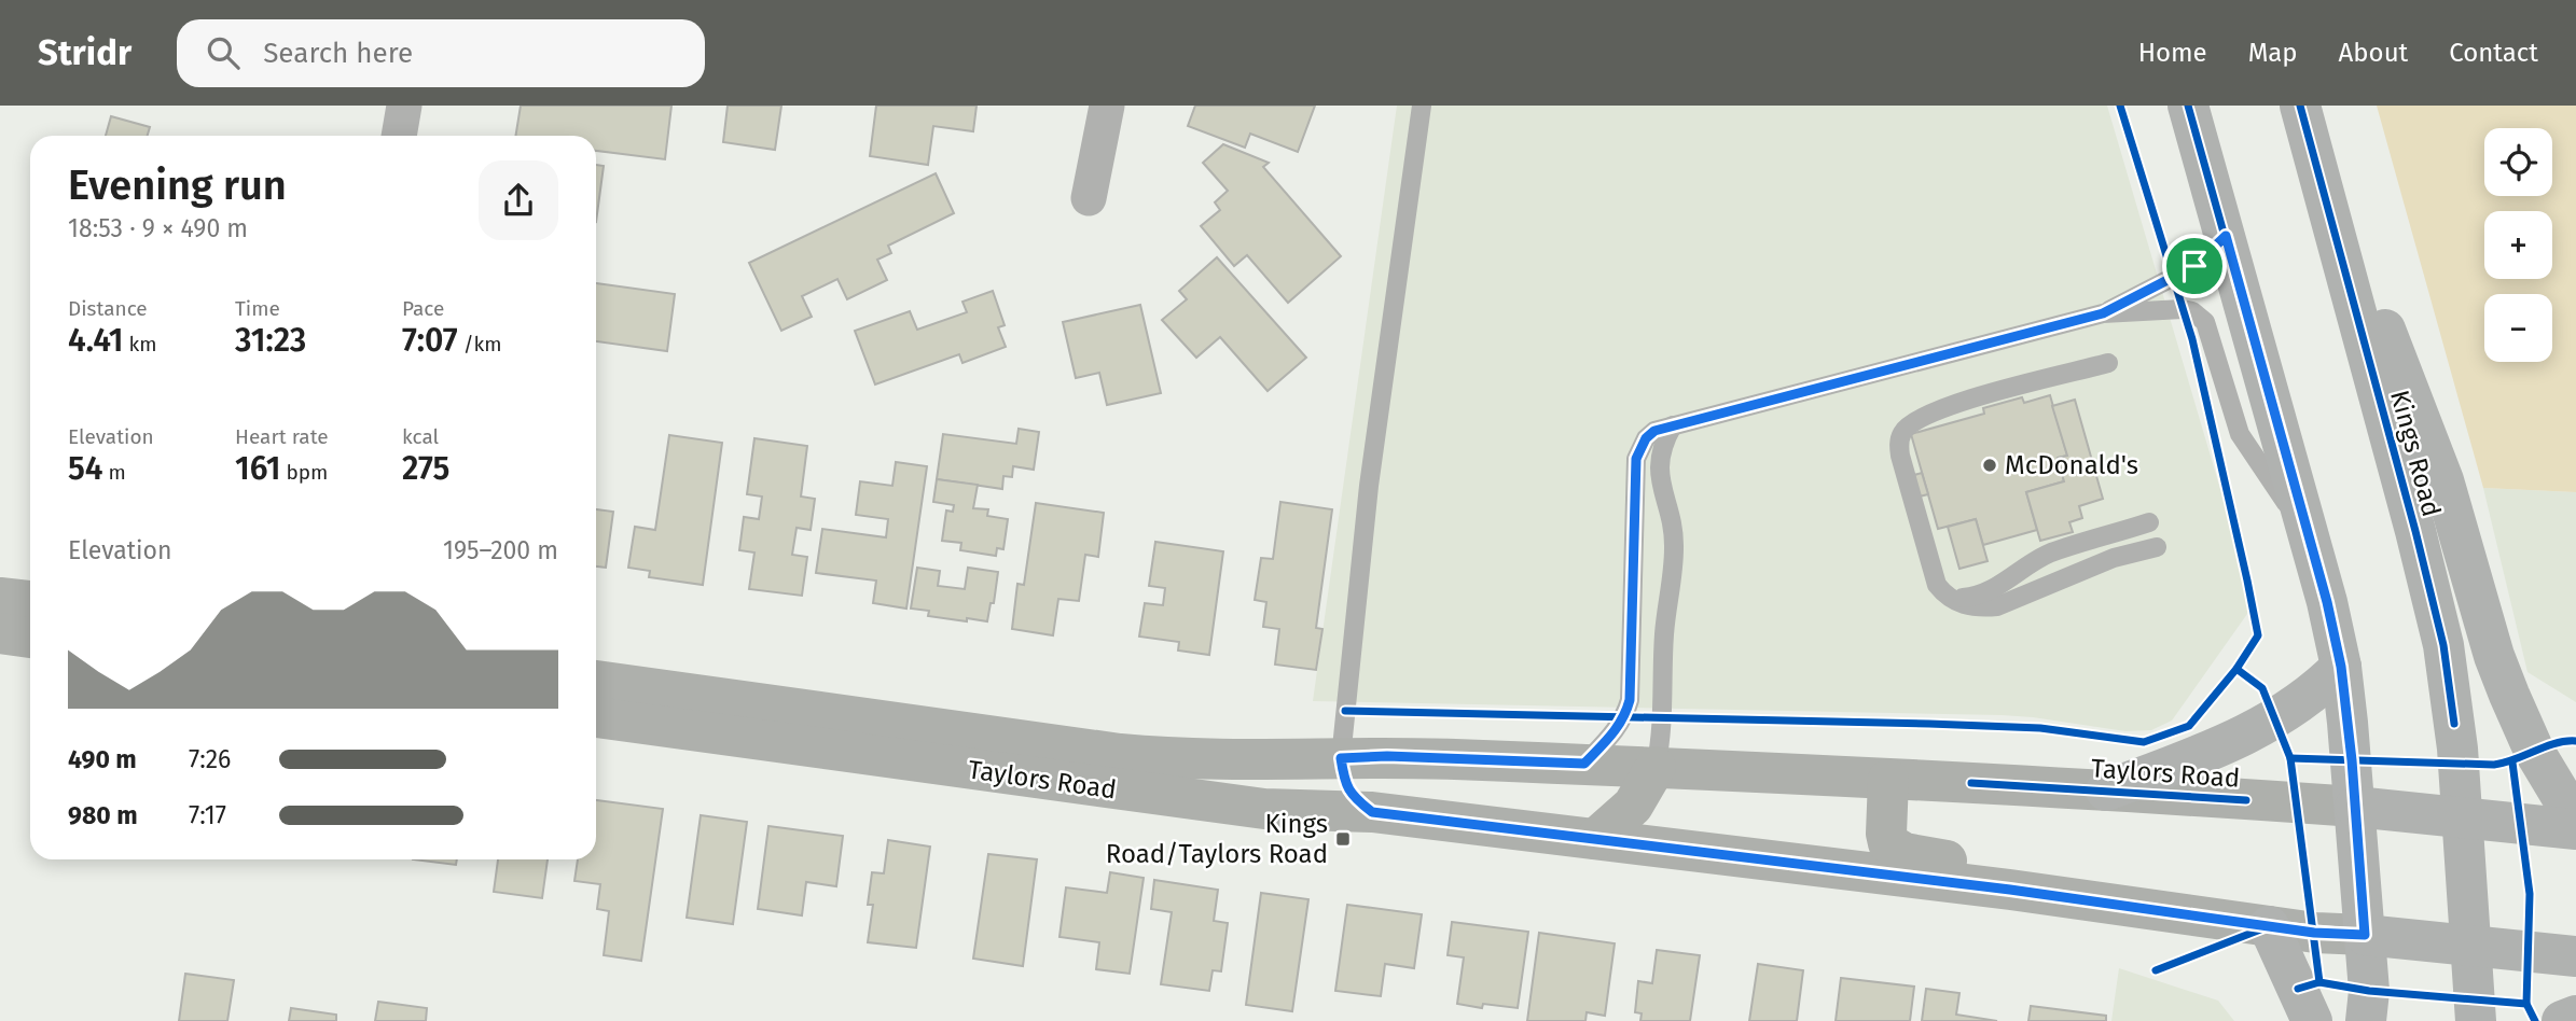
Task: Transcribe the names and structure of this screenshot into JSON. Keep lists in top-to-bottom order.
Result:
{
  "streets": {
    "main road": ["Kings Road", "Taylors Road"]
  },
  "crossings": [
    ["Kings Road", "Taylors Road"]
  ],
  "places": {
    "other": ["McDonald's"],
    "transit": ["Kings Road/Taylors Road"]
  },
  "page": {
    "header": "Stridr",
    "search": "Search here",
    "nav": [
      "Home",
      "Map",
      "About",
      "Contact"
    ],
    "map_buttons": ["+", "−"],
    "heading": ["Evening run", "18:53 · 9 × 490 m"],
    "stats": [
      ["Distance", "4.41 km"],
      ["Time", "31:23"],
      ["Pace", "7:07 /km"],
      ["Elevation", "54 m"],
      ["Heart rate", "161 bpm"],
      ["kcal", "275"]
    ],
    "chart": ["Elevation", "195–200 m"],
    "list": [
      {
        "name": "490 m",
        "note": "7:26"
      },
      {
        "name": "980 m",
        "note": "7:17"
      }
    ]
  }
}
